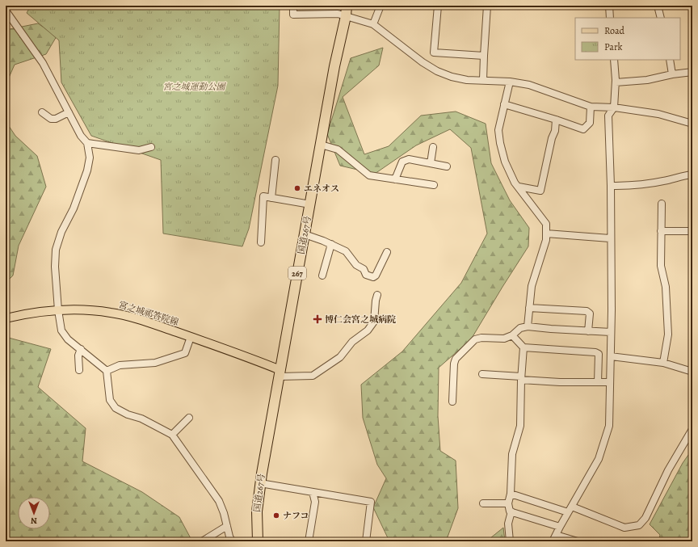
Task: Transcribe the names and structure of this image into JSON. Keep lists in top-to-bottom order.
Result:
{
  "streets": {
    "highway": ["国道267号", "267"],
    "main road": ["宮之城祁答院線"]
  },
  "crossings": [
    ["国道267号", "宮之城祁答院線"]
  ],
  "parks": ["宮之城運動公園"],
  "places": {
    "other": ["エネオス", "ナフコ"],
    "health": ["博仁会宮之城病院"]
  },
  "legend": ["Road", "Park"],
  "north": "bottom"
}
